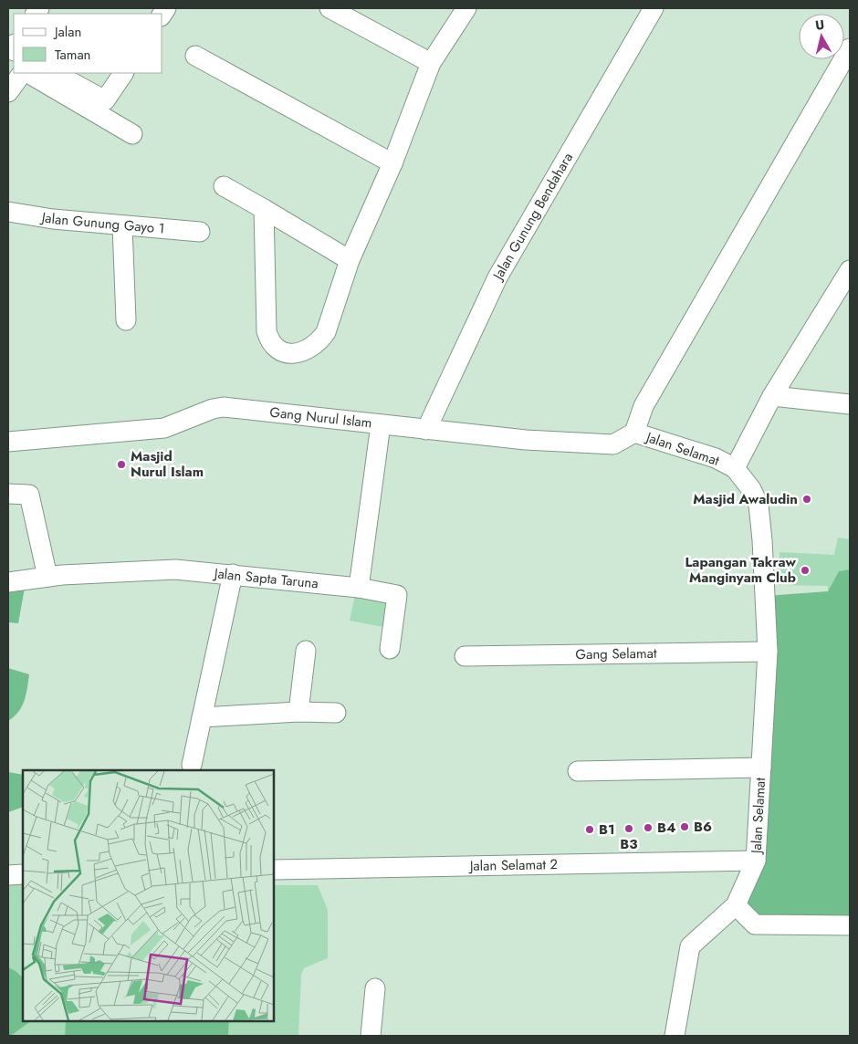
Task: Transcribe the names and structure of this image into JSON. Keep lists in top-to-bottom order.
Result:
{
  "streets": {
    "street": [
      "Jalan Gunung Bendahara",
      "Jalan Gunung Gayo 1",
      "Gang Nurul Islam",
      "Jalan Selamat",
      "Jalan Sapta Taruna",
      "Gang Selamat",
      "Jalan Selamat 2"
    ]
  },
  "crossings": [
    ["Jalan Gunung Bendahara", "Gang Nurul Islam"],
    ["Gang Nurul Islam", "Jalan Selamat"],
    ["Jalan Selamat", "Gang Selamat"],
    ["Jalan Selamat", "Jalan Selamat 2"]
  ],
  "places": [
    "Masjid Nurul Islam",
    "Masjid Awaludin",
    "Lapangan Takraw Manginyam Club",
    "B6",
    "B4",
    "B3",
    "B1"
  ],
  "legend": ["Jalan", "Taman"],
  "north": "top"
}
